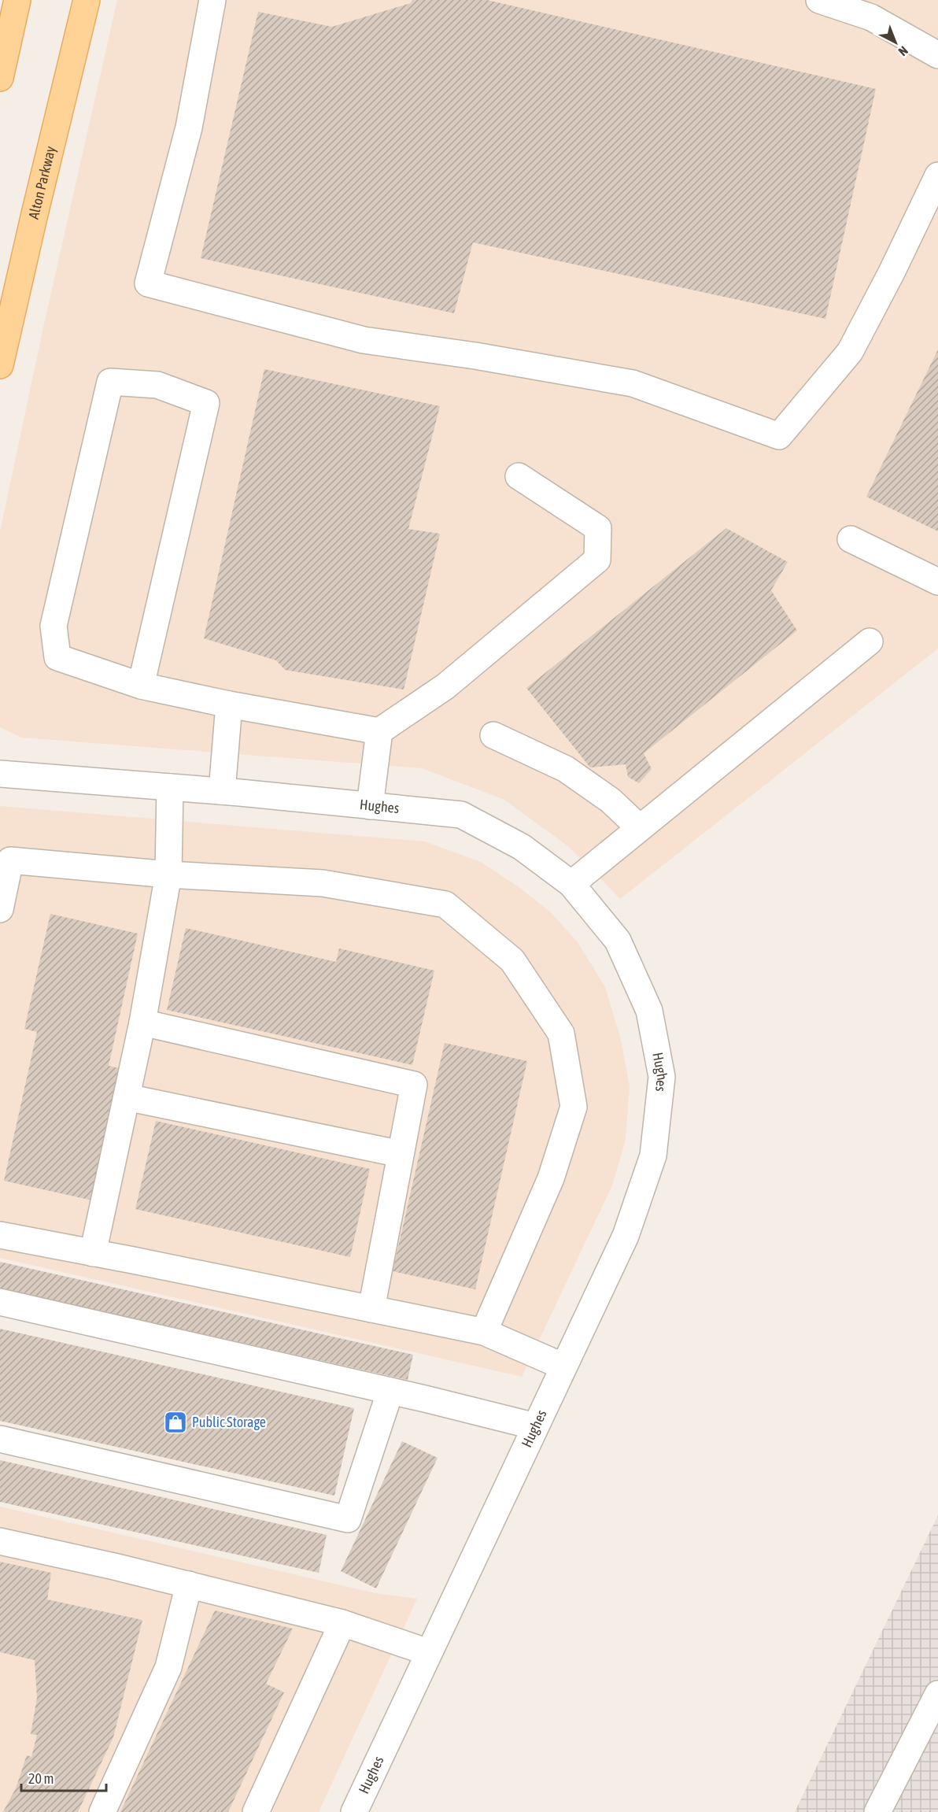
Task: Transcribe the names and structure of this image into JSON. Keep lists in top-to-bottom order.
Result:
{
  "streets": {
    "main road": ["Alton Parkway"],
    "street": ["Hughes"]
  },
  "places": {
    "shop": ["Public Storage"]
  },
  "scale_bar": "20 m",
  "north": "bottom right"
}
